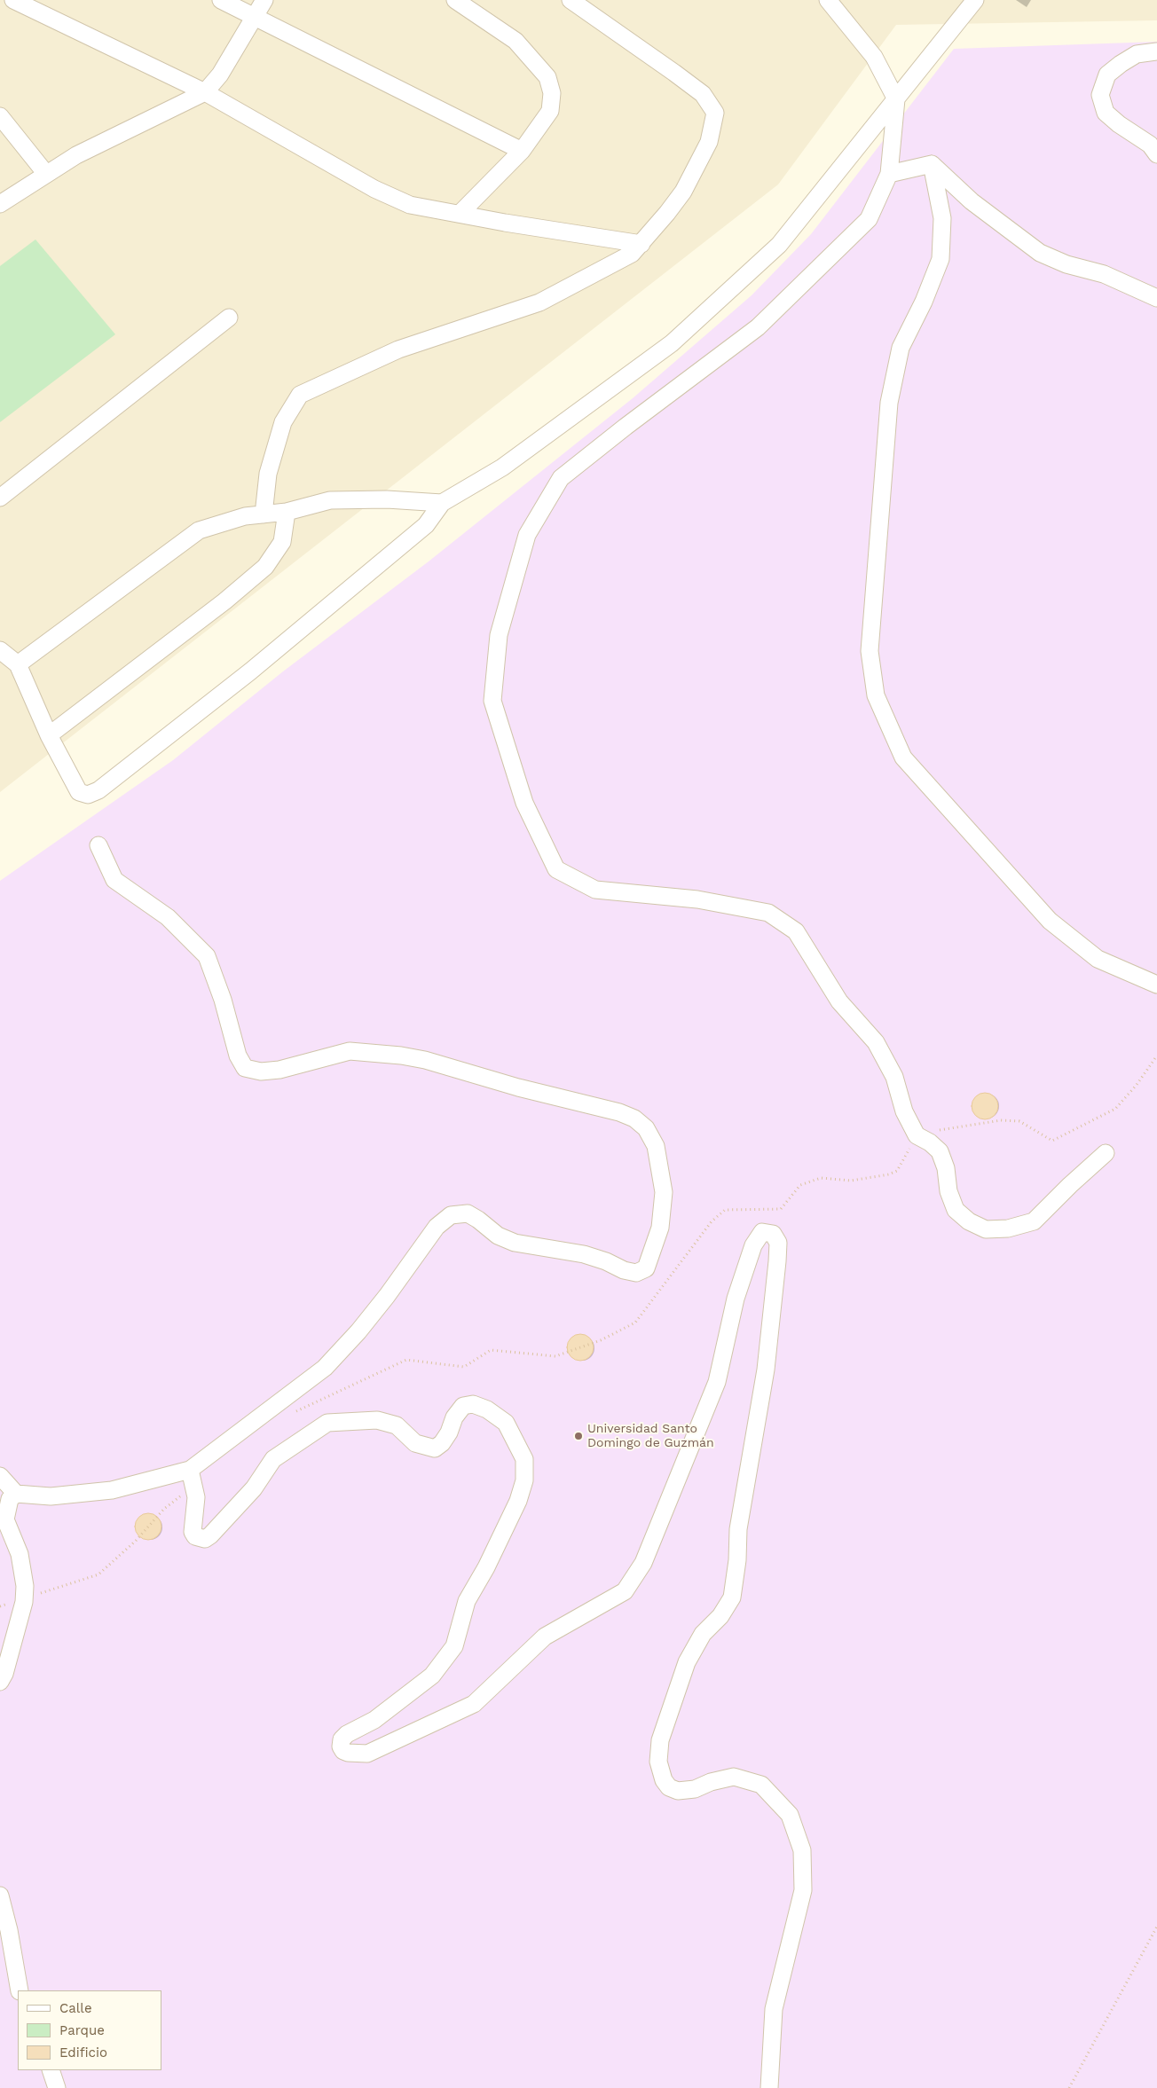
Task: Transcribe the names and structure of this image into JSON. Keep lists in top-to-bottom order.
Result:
{
  "places": ["Universidad Santo Domingo de Guzmán"],
  "legend": ["Calle", "Parque", "Edificio"]
}
